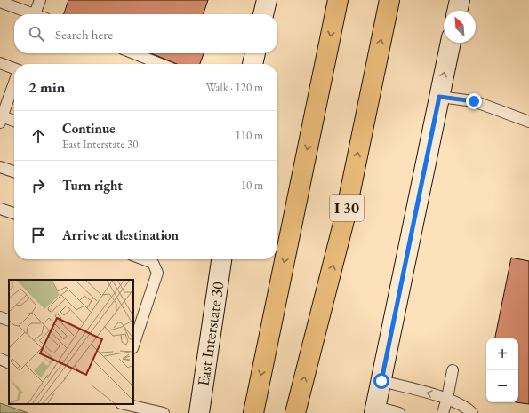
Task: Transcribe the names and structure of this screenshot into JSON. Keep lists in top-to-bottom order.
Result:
{
  "streets": {
    "highway": ["I 30"],
    "main road": ["East Interstate 30"]
  },
  "north": "top left",
  "page": {
    "search": "Search here",
    "heading": ["2 min", "Walk · 120 m"],
    "list": [
      ["Continue", "East Interstate 30", "110 m"],
      ["Turn right", "10 m"],
      "Arrive at destination"
    ],
    "map_buttons": ["+", "−"]
  }
}
